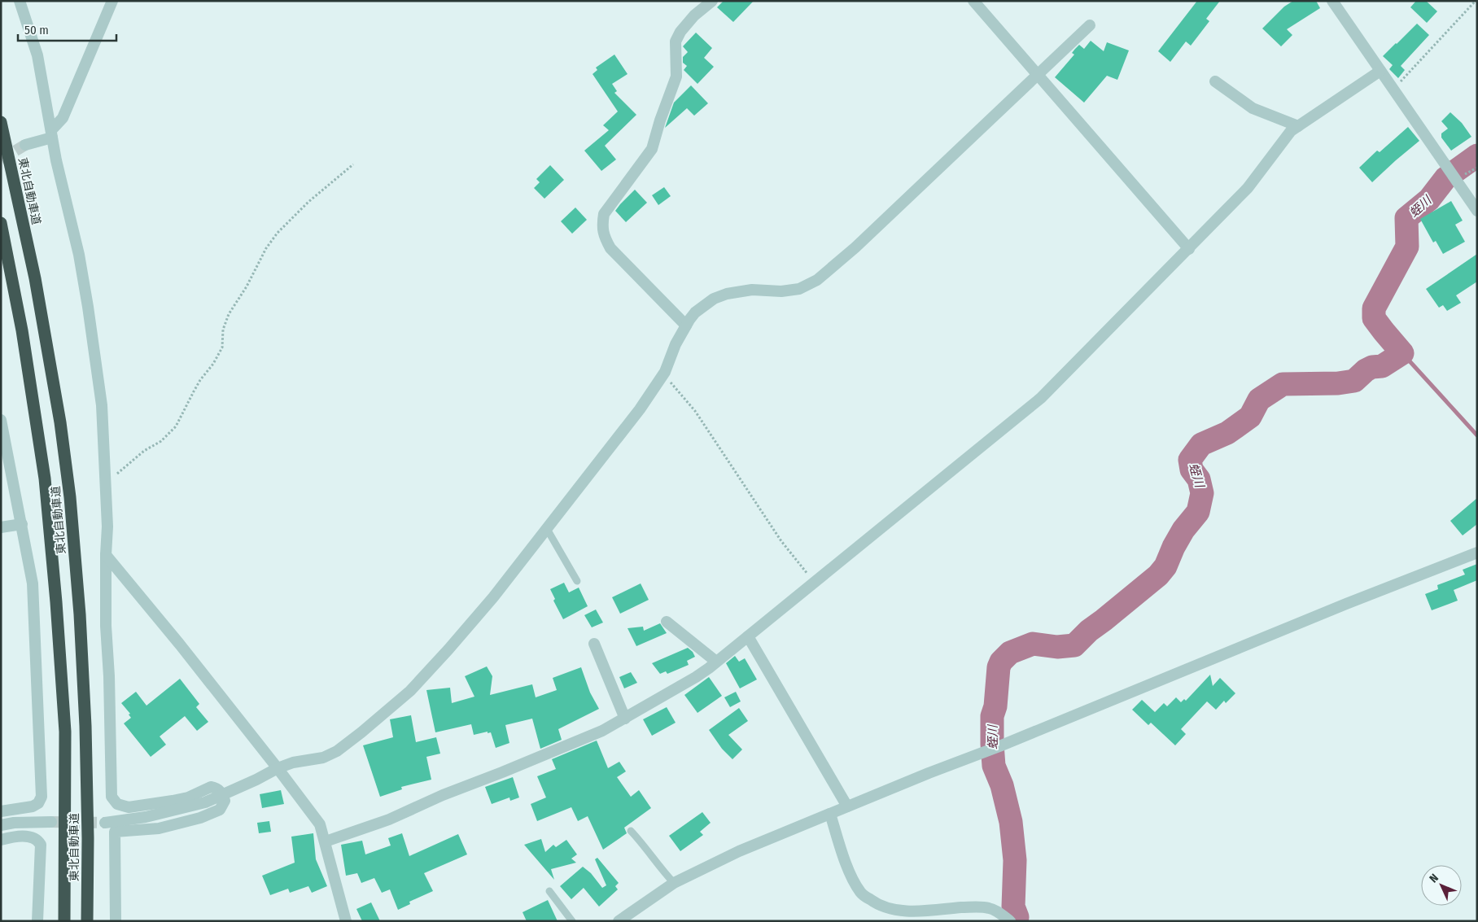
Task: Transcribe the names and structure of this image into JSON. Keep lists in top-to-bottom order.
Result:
{
  "streets": {
    "highway": ["東北自動車道"]
  },
  "water": ["蛭川"],
  "scale_bar": "50 m",
  "north": "top left"
}
